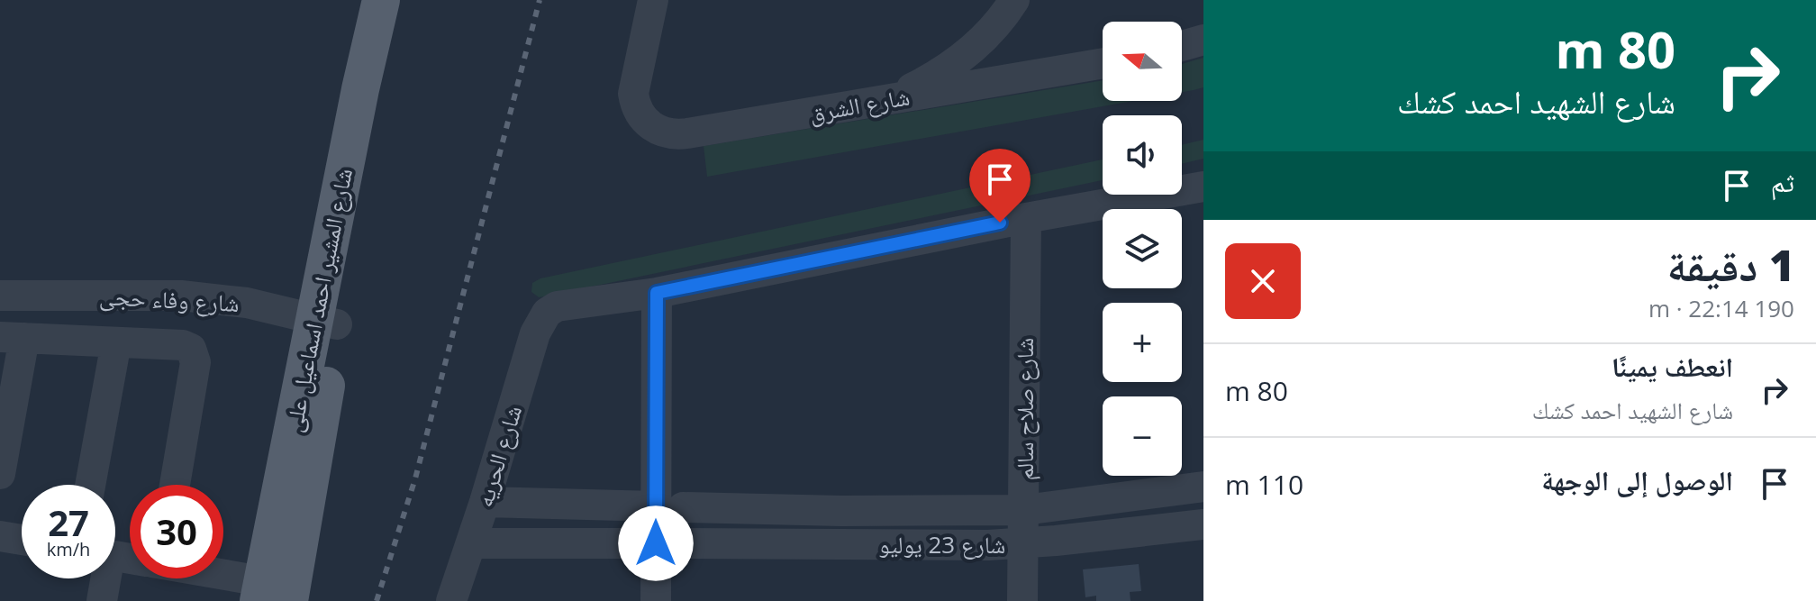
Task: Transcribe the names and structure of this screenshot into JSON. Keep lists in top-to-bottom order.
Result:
{
  "streets": {
    "main road": ["شارع المشير احمد اسماعيل على"],
    "street": [
      "شارع الشرق",
      "شارع وفاء حجى",
      "شارع صلاح سالم",
      "شارع الحريه",
      "شارع 23 يوليو"
    ]
  },
  "crossings": [
    ["شارع وفاء حجى", "شارع المشير احمد اسماعيل على"],
    ["شارع صلاح سالم", "شارع 23 يوليو"],
    ["شارع الحريه", "شارع 23 يوليو"]
  ],
  "north": "left",
  "page": {
    "turn": ["80 m", "شارع الشهيد احمد كشك"],
    "map_buttons": ["+", "−"],
    "then": "ثم",
    "heading": ["1 دقيقة", "190 m · 22:14"],
    "list": [
      {
        "name": "انعطف يمينًا",
        "note": "شارع الشهيد احمد كشك",
        "value": "80 m"
      },
      {
        "name": "الوصول إلى الوجهة",
        "value": "110 m"
      }
    ],
    "speed": "27 km/h",
    "limit": "30"
  }
}
